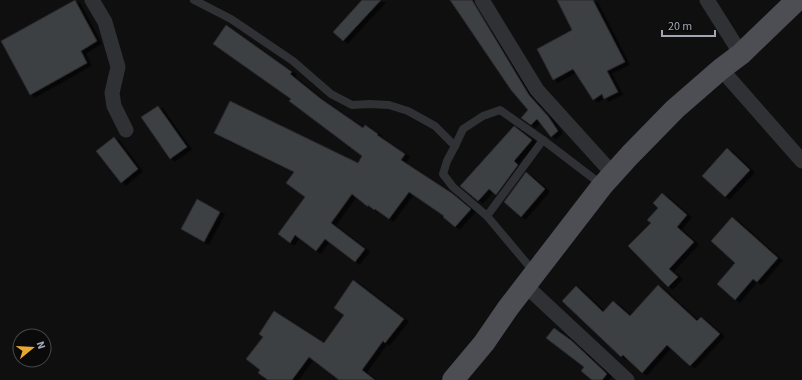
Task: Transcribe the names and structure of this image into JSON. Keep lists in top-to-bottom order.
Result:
{
  "scale_bar": "20 m",
  "north": "right"
}
